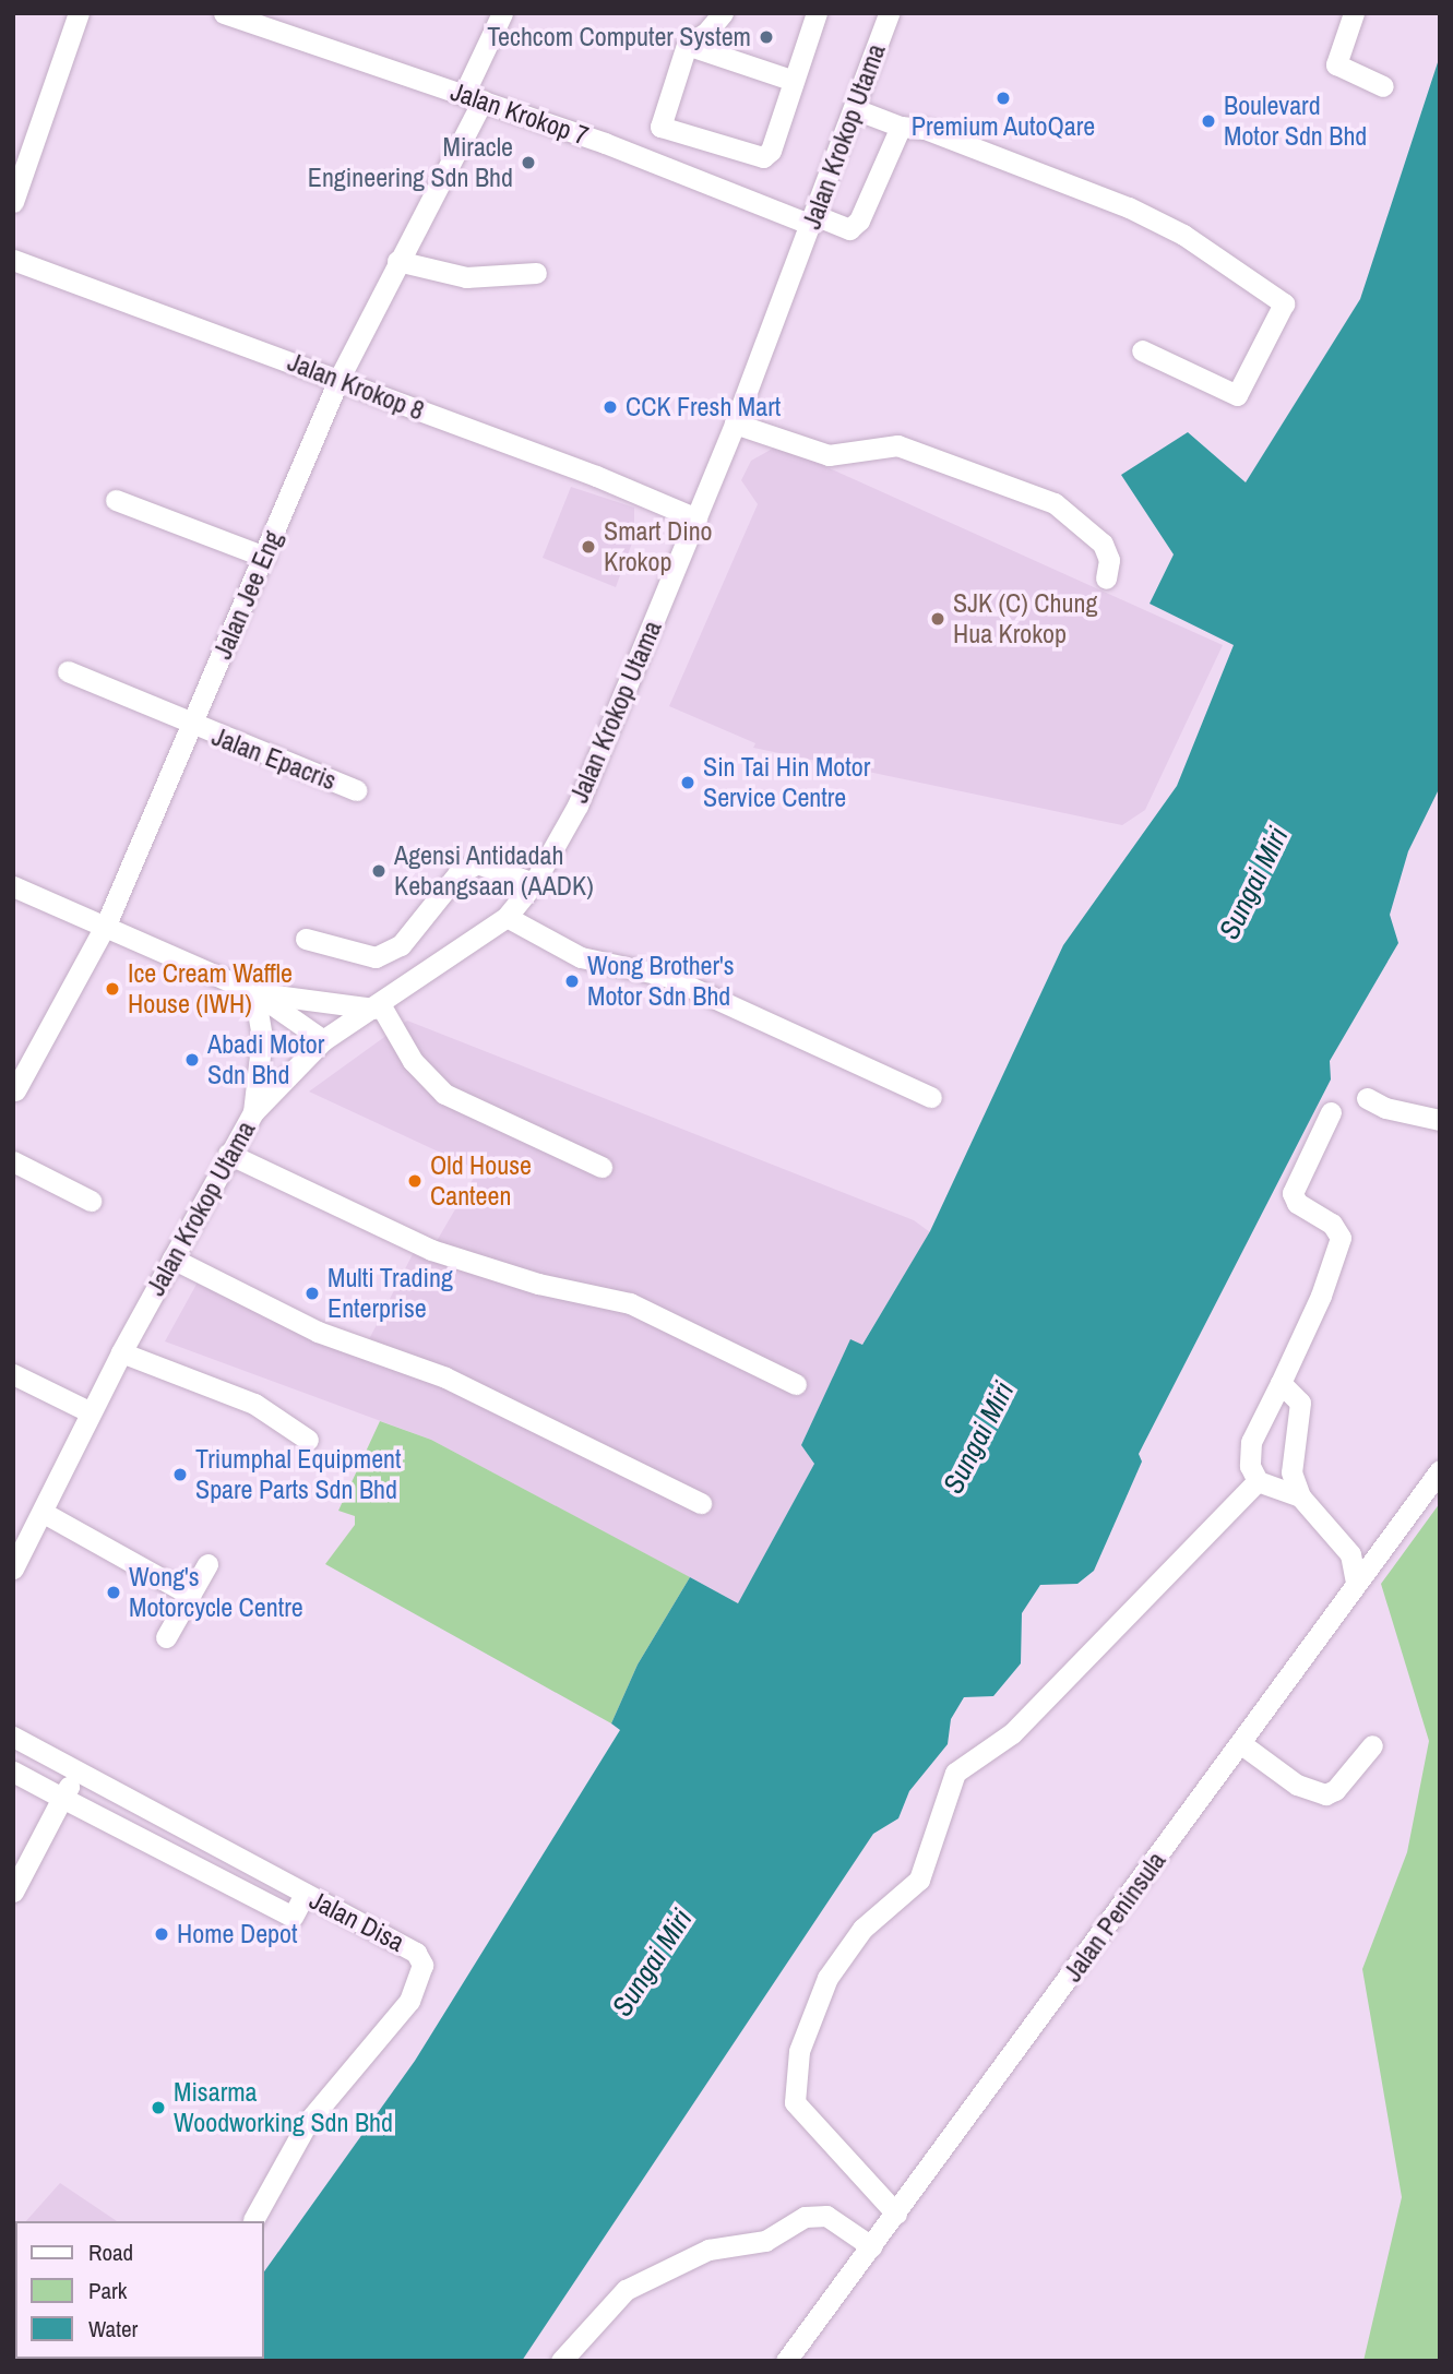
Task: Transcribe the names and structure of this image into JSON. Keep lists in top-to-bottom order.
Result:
{
  "streets": {
    "street": [
      "Jalan Krokop 7",
      "Jalan Krokop Utama",
      "Jalan Krokop 8",
      "Jalan Jee Eng",
      "Jalan Epacris",
      "Jalan Peninsula",
      "Jalan Disa"
    ]
  },
  "crossings": [
    ["Jalan Krokop 7", "Jalan Krokop Utama"],
    ["Jalan Krokop 7", "Jalan Jee Eng"],
    ["Jalan Krokop Utama", "Jalan Krokop 8"],
    ["Jalan Krokop 8", "Jalan Jee Eng"],
    ["Jalan Jee Eng", "Jalan Epacris"]
  ],
  "water": ["Sungai Miri"],
  "places": [
    "Techcom Computer System",
    "Premium AutoQare",
    "Boulevard Motor Sdn Bhd",
    "Miracle Engineering Sdn Bhd",
    "CCK Fresh Mart",
    "Smart Dino Krokop",
    "SJK (C) Chung Hua Krokop",
    "Sin Tai Hin Motor Service Centre",
    "Agensi Antidadah Kebangsaan (AADK)",
    "Wong Brother's Motor Sdn Bhd",
    "Ice Cream Waffle House (IWH)",
    "Abadi Motor Sdn Bhd",
    "Old House Canteen",
    "Multi Trading Enterprise",
    "Triumphal Equipment Spare Parts Sdn Bhd",
    "Wong's Motorcycle Centre",
    "Home Depot",
    "Misarma Woodworking Sdn Bhd"
  ],
  "legend": ["Road", "Park", "Water"]
}
